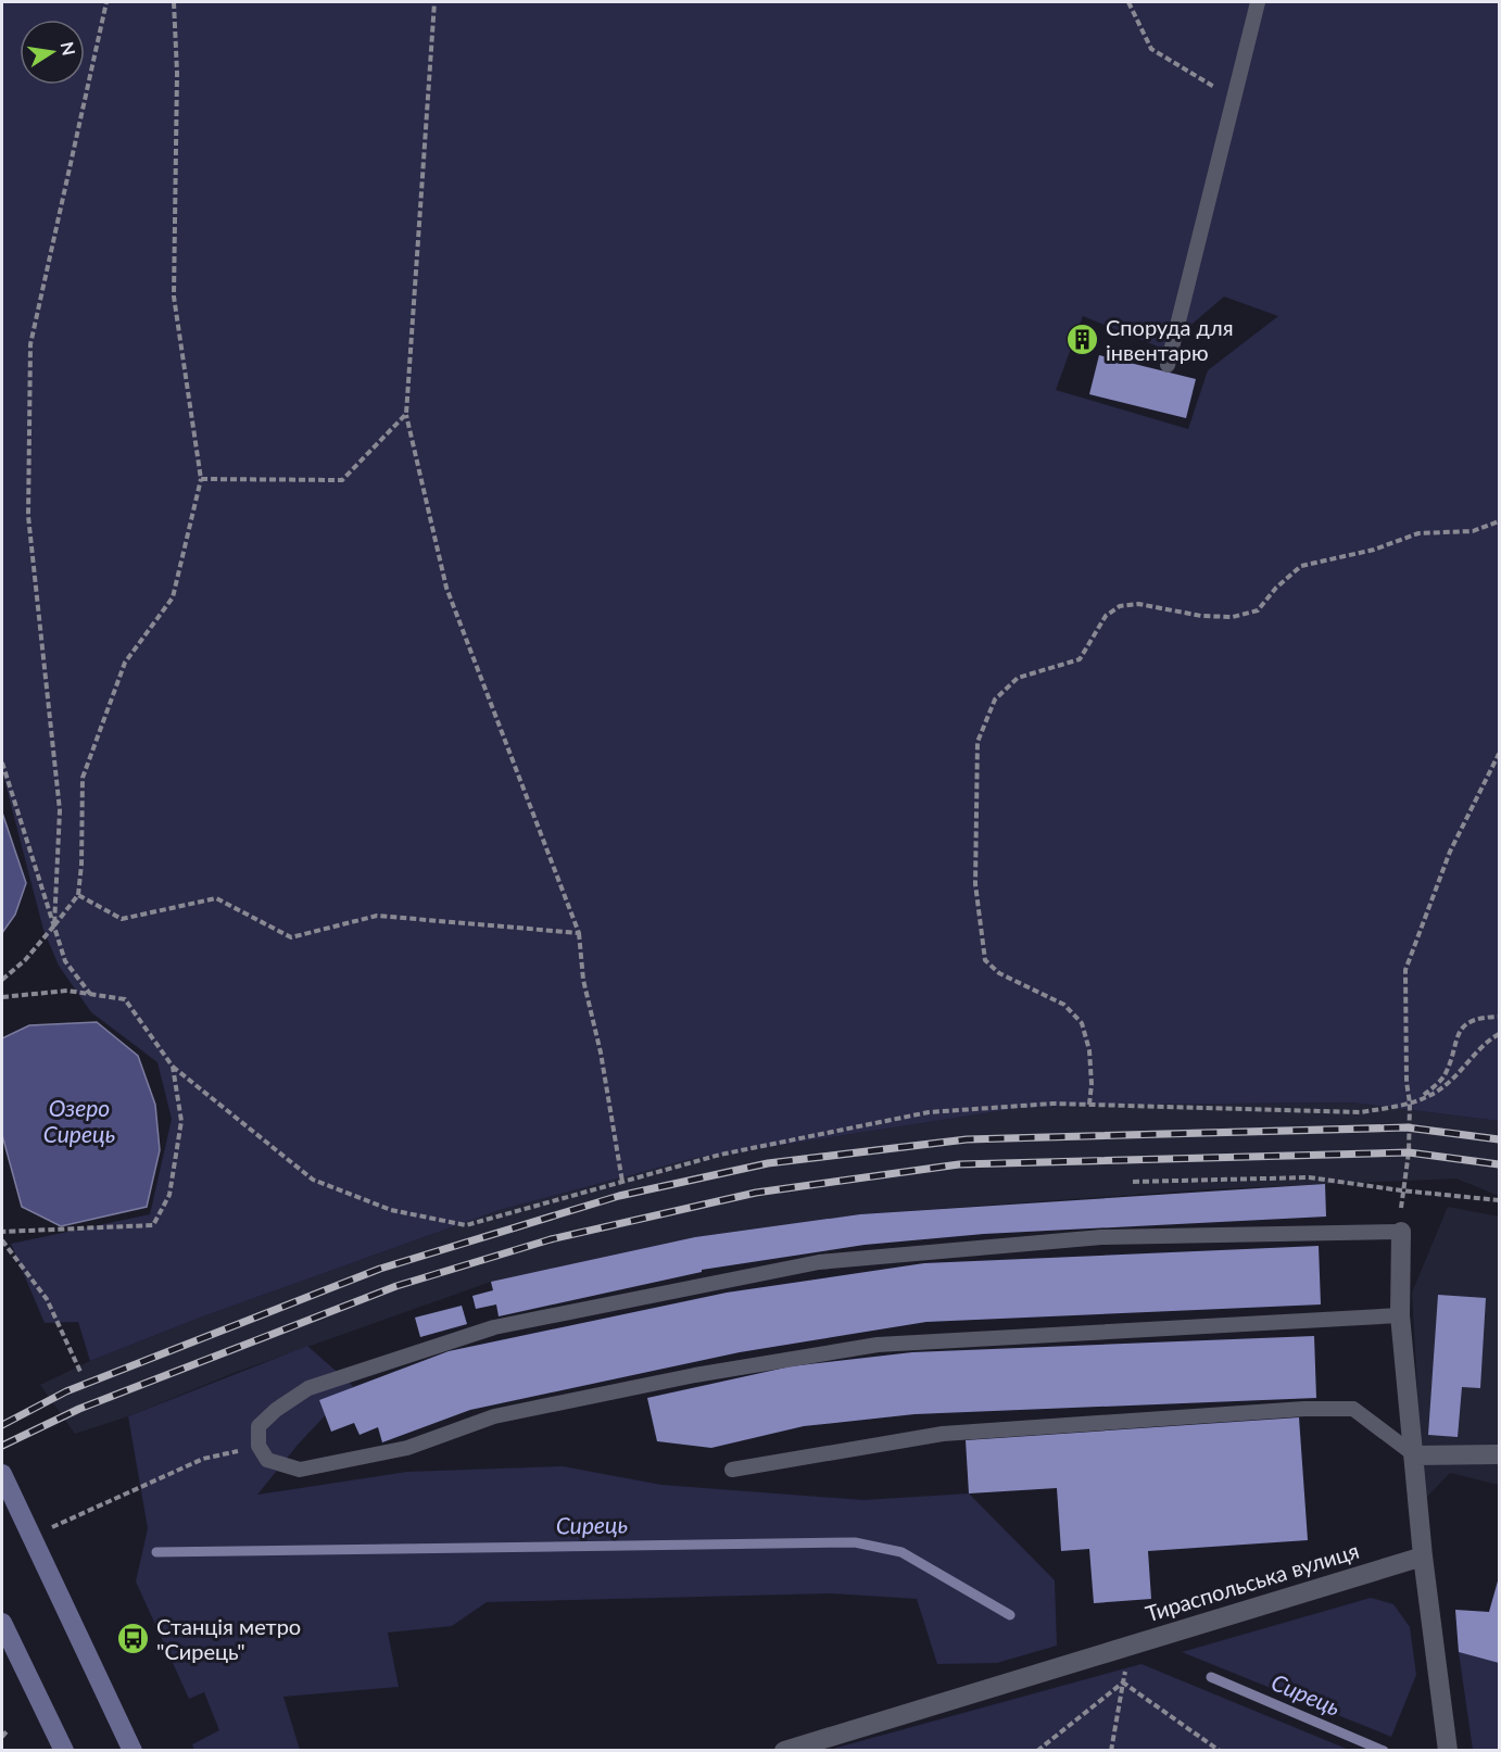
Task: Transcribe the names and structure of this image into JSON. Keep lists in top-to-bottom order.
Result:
{
  "streets": {
    "street": ["Тираспольська вулиця"]
  },
  "water": ["Озеро Сирець", "Сирець"],
  "places": {
    "building": ["Споруда для інвентарю"],
    "bus stop": ["Станція метро \"Сирець\""]
  },
  "north": "right"
}
